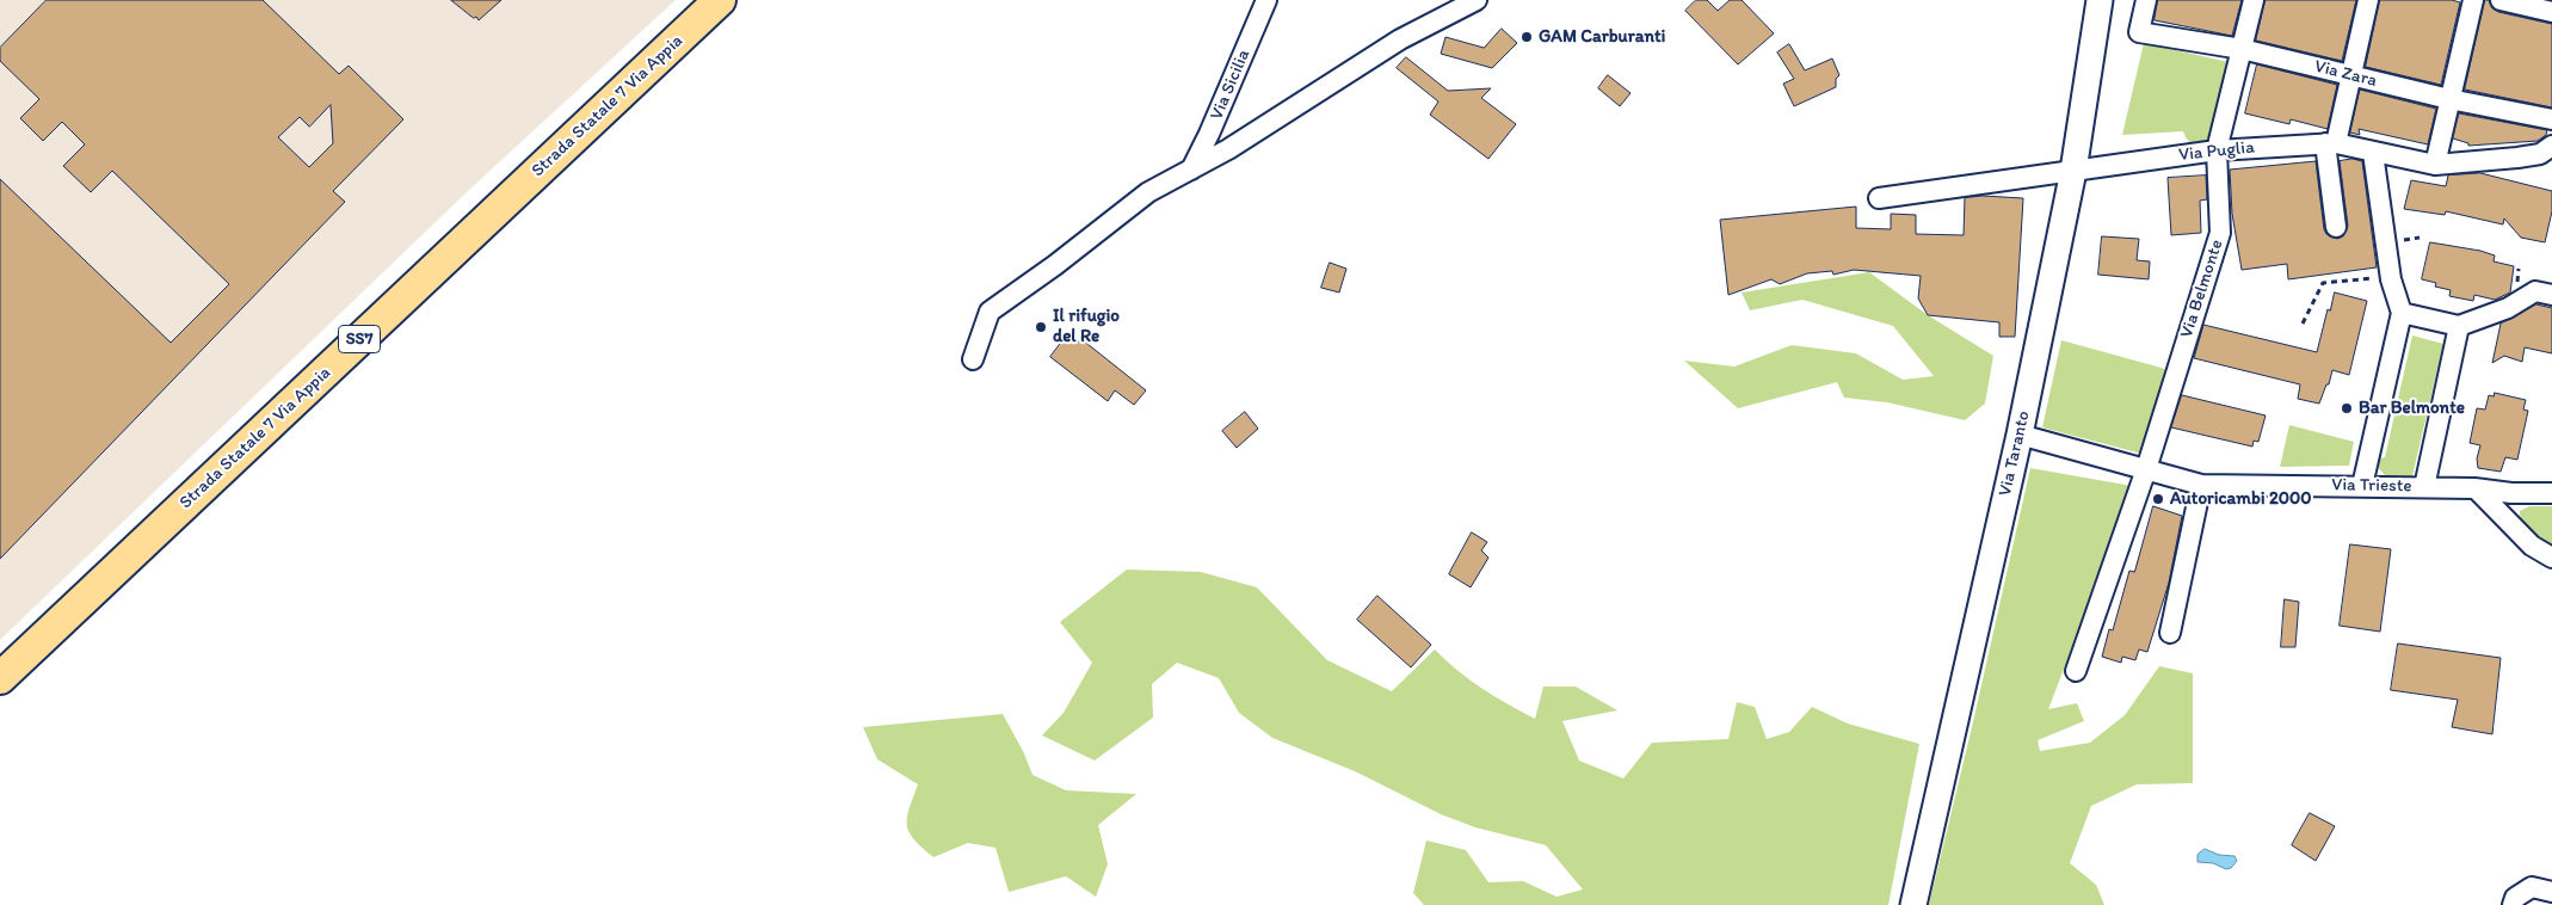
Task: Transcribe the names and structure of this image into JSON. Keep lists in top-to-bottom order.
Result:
{
  "streets": {
    "main road": ["Strada Statale 7 Via Appia", "SS7"],
    "street": [
      "Via Zara",
      "Via Sicilia",
      "Via Puglia",
      "Via Belmonte",
      "Via Taranto",
      "Via Trieste"
    ]
  },
  "crossings": [
    ["Via Zara", "Via Belmonte"],
    ["Via Puglia", "Via Belmonte"],
    ["Via Puglia", "Via Taranto"],
    ["Via Belmonte", "Via Trieste"],
    ["Via Taranto", "Via Trieste"]
  ],
  "places": [
    "GAM Carburanti",
    "Il rifugio del Re",
    "Bar Belmonte",
    "Autoricambi 2000"
  ]
}
